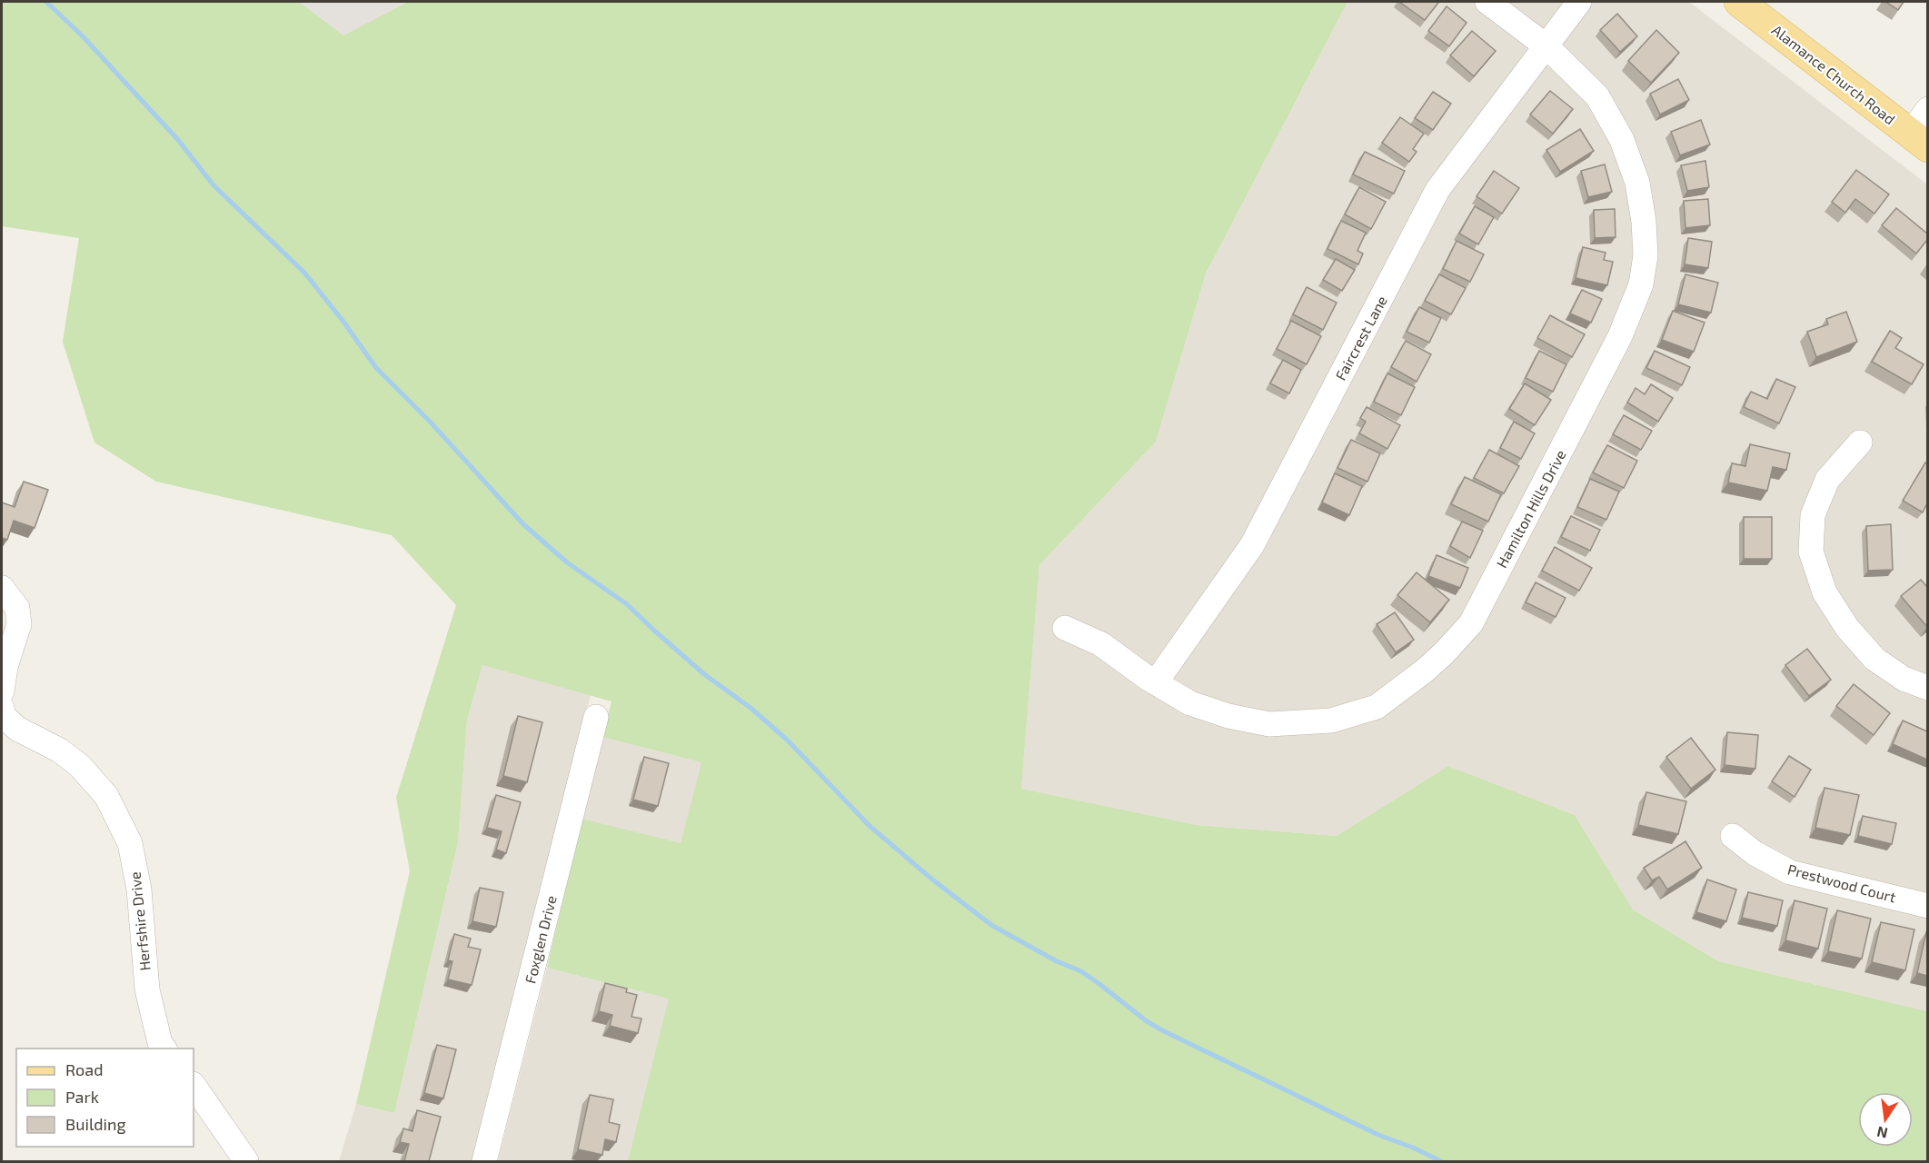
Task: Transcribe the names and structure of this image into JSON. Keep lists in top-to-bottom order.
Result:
{
  "streets": {
    "main road": ["Alamance Church Road"],
    "street": [
      "Faircrest Lane",
      "Hamilton Hills Drive",
      "Prestwood Court",
      "Herfshire Drive",
      "Foxglen Drive"
    ]
  },
  "crossings": [
    ["Faircrest Lane", "Hamilton Hills Drive"]
  ],
  "legend": ["Road", "Park", "Building"],
  "north": "bottom"
}
